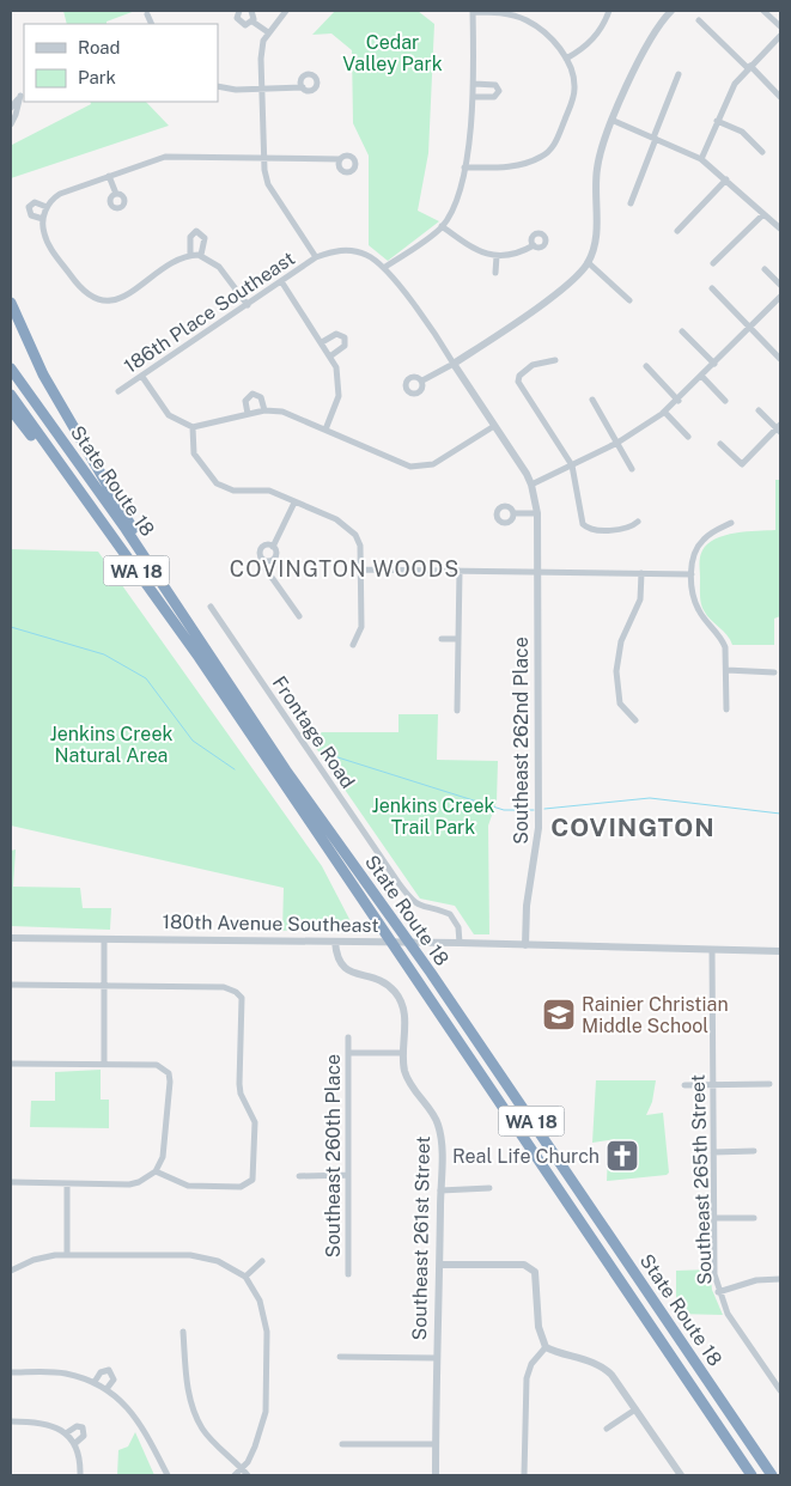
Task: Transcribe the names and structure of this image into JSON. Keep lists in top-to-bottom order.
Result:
{
  "streets": {
    "highway": ["State Route 18", "WA 18"],
    "street": [
      "186th Place Southeast",
      "Frontage Road",
      "Southeast 262nd Place",
      "180th Avenue Southeast",
      "Southeast 260th Place",
      "Southeast 265th Street",
      "Southeast 261st Street"
    ]
  },
  "crossings": [
    ["Frontage Road", "180th Avenue Southeast"],
    ["Southeast 262nd Place", "180th Avenue Southeast"],
    ["180th Avenue Southeast", "Southeast 265th Street"],
    ["180th Avenue Southeast", "Southeast 261st Street"]
  ],
  "districts": ["COVINGTON WOODS", "COVINGTON"],
  "parks": ["Cedar Valley Park", "Jenkins Creek Natural Area", "Jenkins Creek Trail Park"],
  "places": {
    "school or university": ["Rainier Christian Middle School"],
    "church": ["Real Life Church"]
  },
  "legend": ["Road", "Park"]
}
